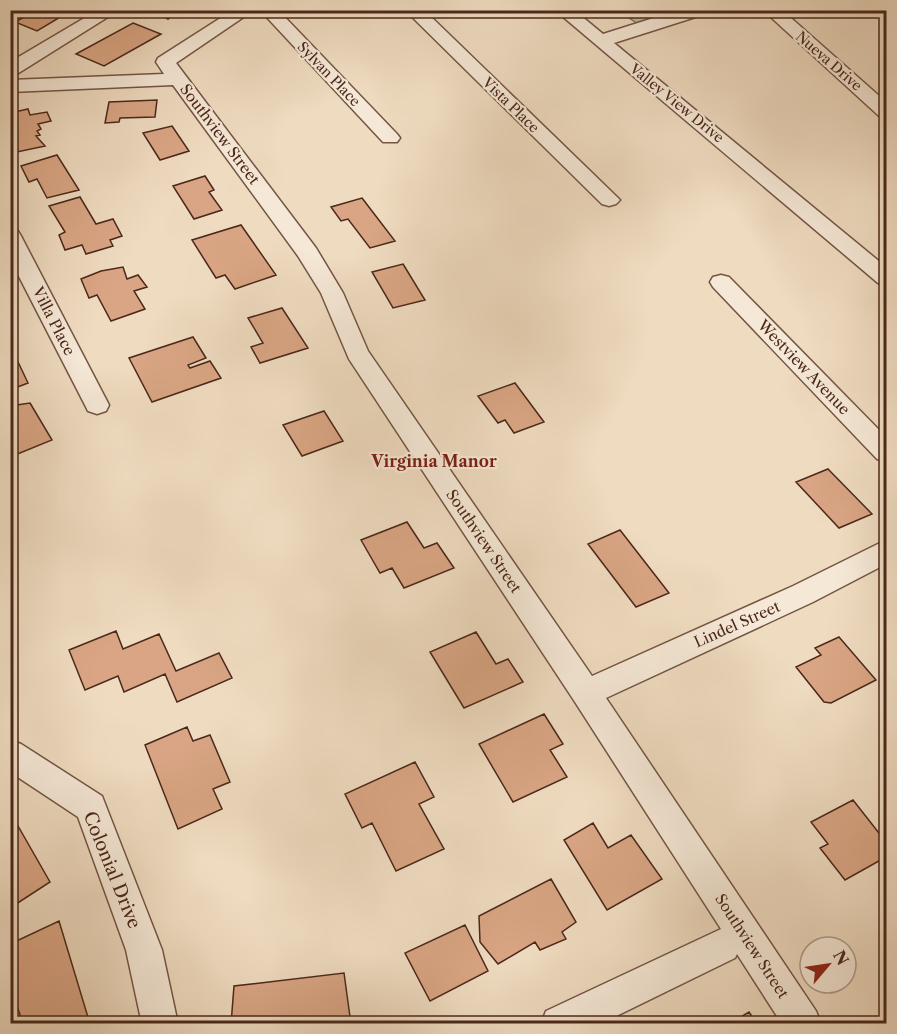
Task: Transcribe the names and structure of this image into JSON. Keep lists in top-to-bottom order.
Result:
{
  "streets": {
    "street": [
      "Nueva Drive",
      "Sylvan Place",
      "Valley View Drive",
      "Vista Place",
      "Southview Street",
      "Villa Place",
      "Westview Avenue",
      "Lindel Street",
      "Colonial Drive"
    ]
  },
  "crossings": [
    ["Southview Street", "Lindel Street"]
  ],
  "districts": ["Virginia Manor"],
  "north": "top right"
}
